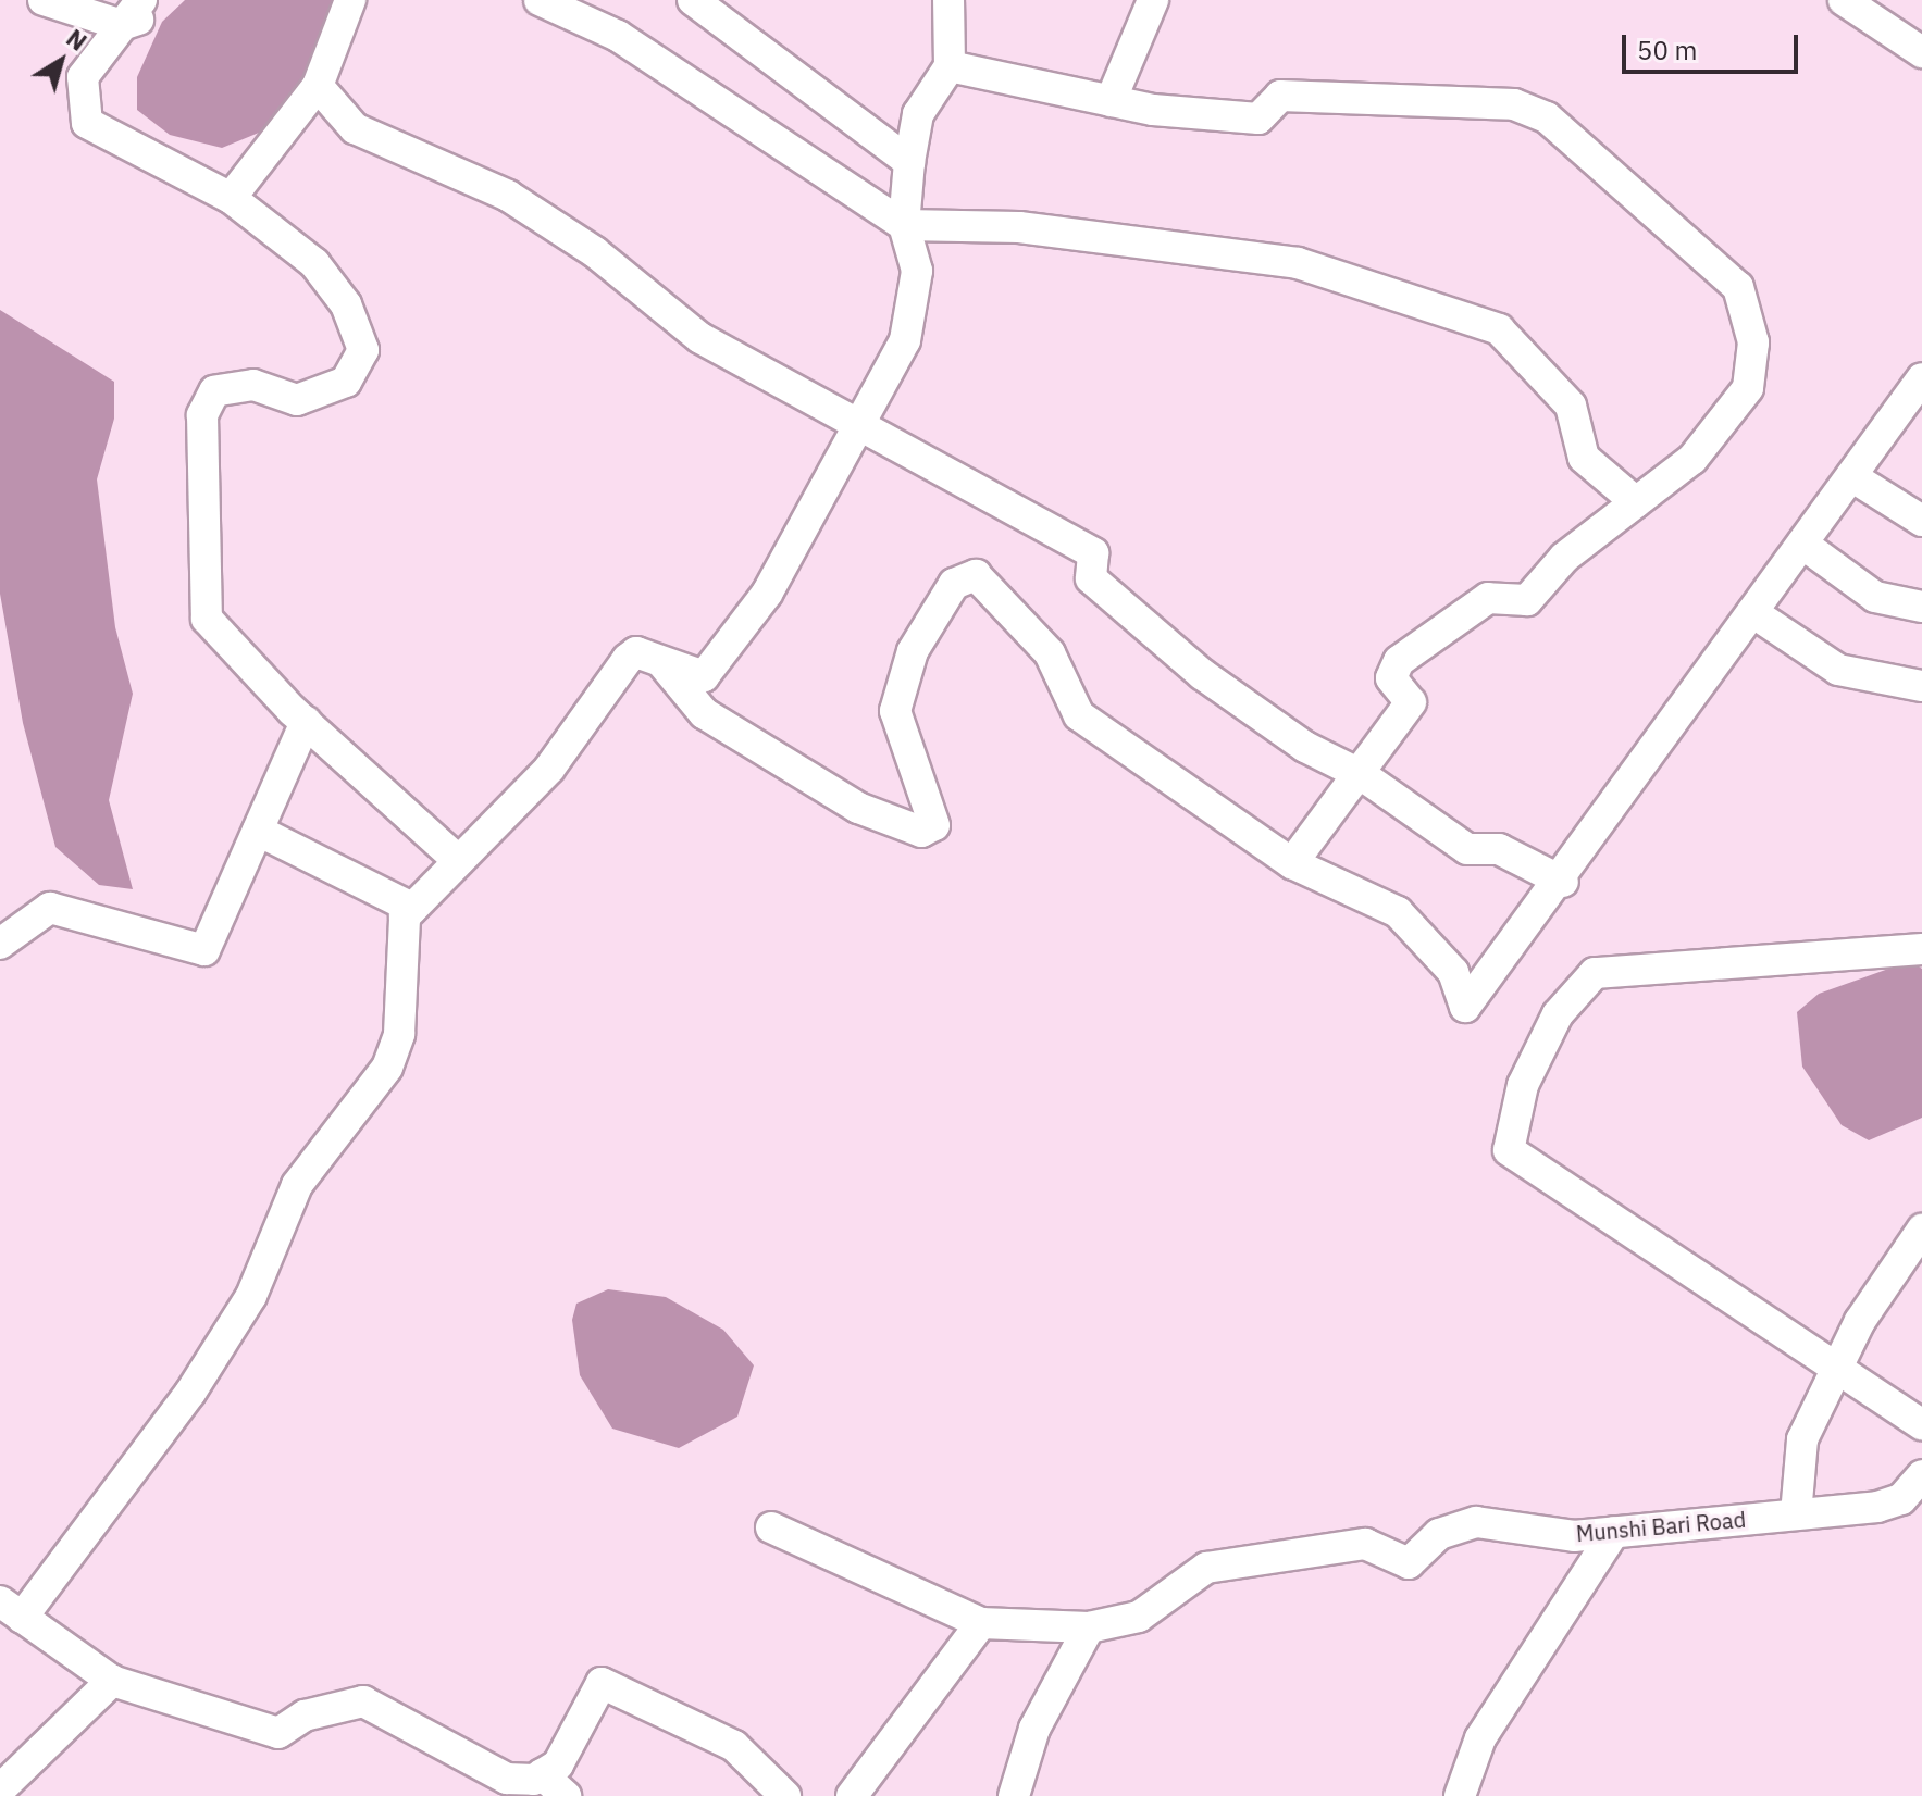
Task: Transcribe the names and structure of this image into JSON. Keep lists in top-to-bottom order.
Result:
{
  "streets": {
    "street": ["Munshi Bari Road"]
  },
  "scale_bar": "50 m",
  "north": "top right"
}
